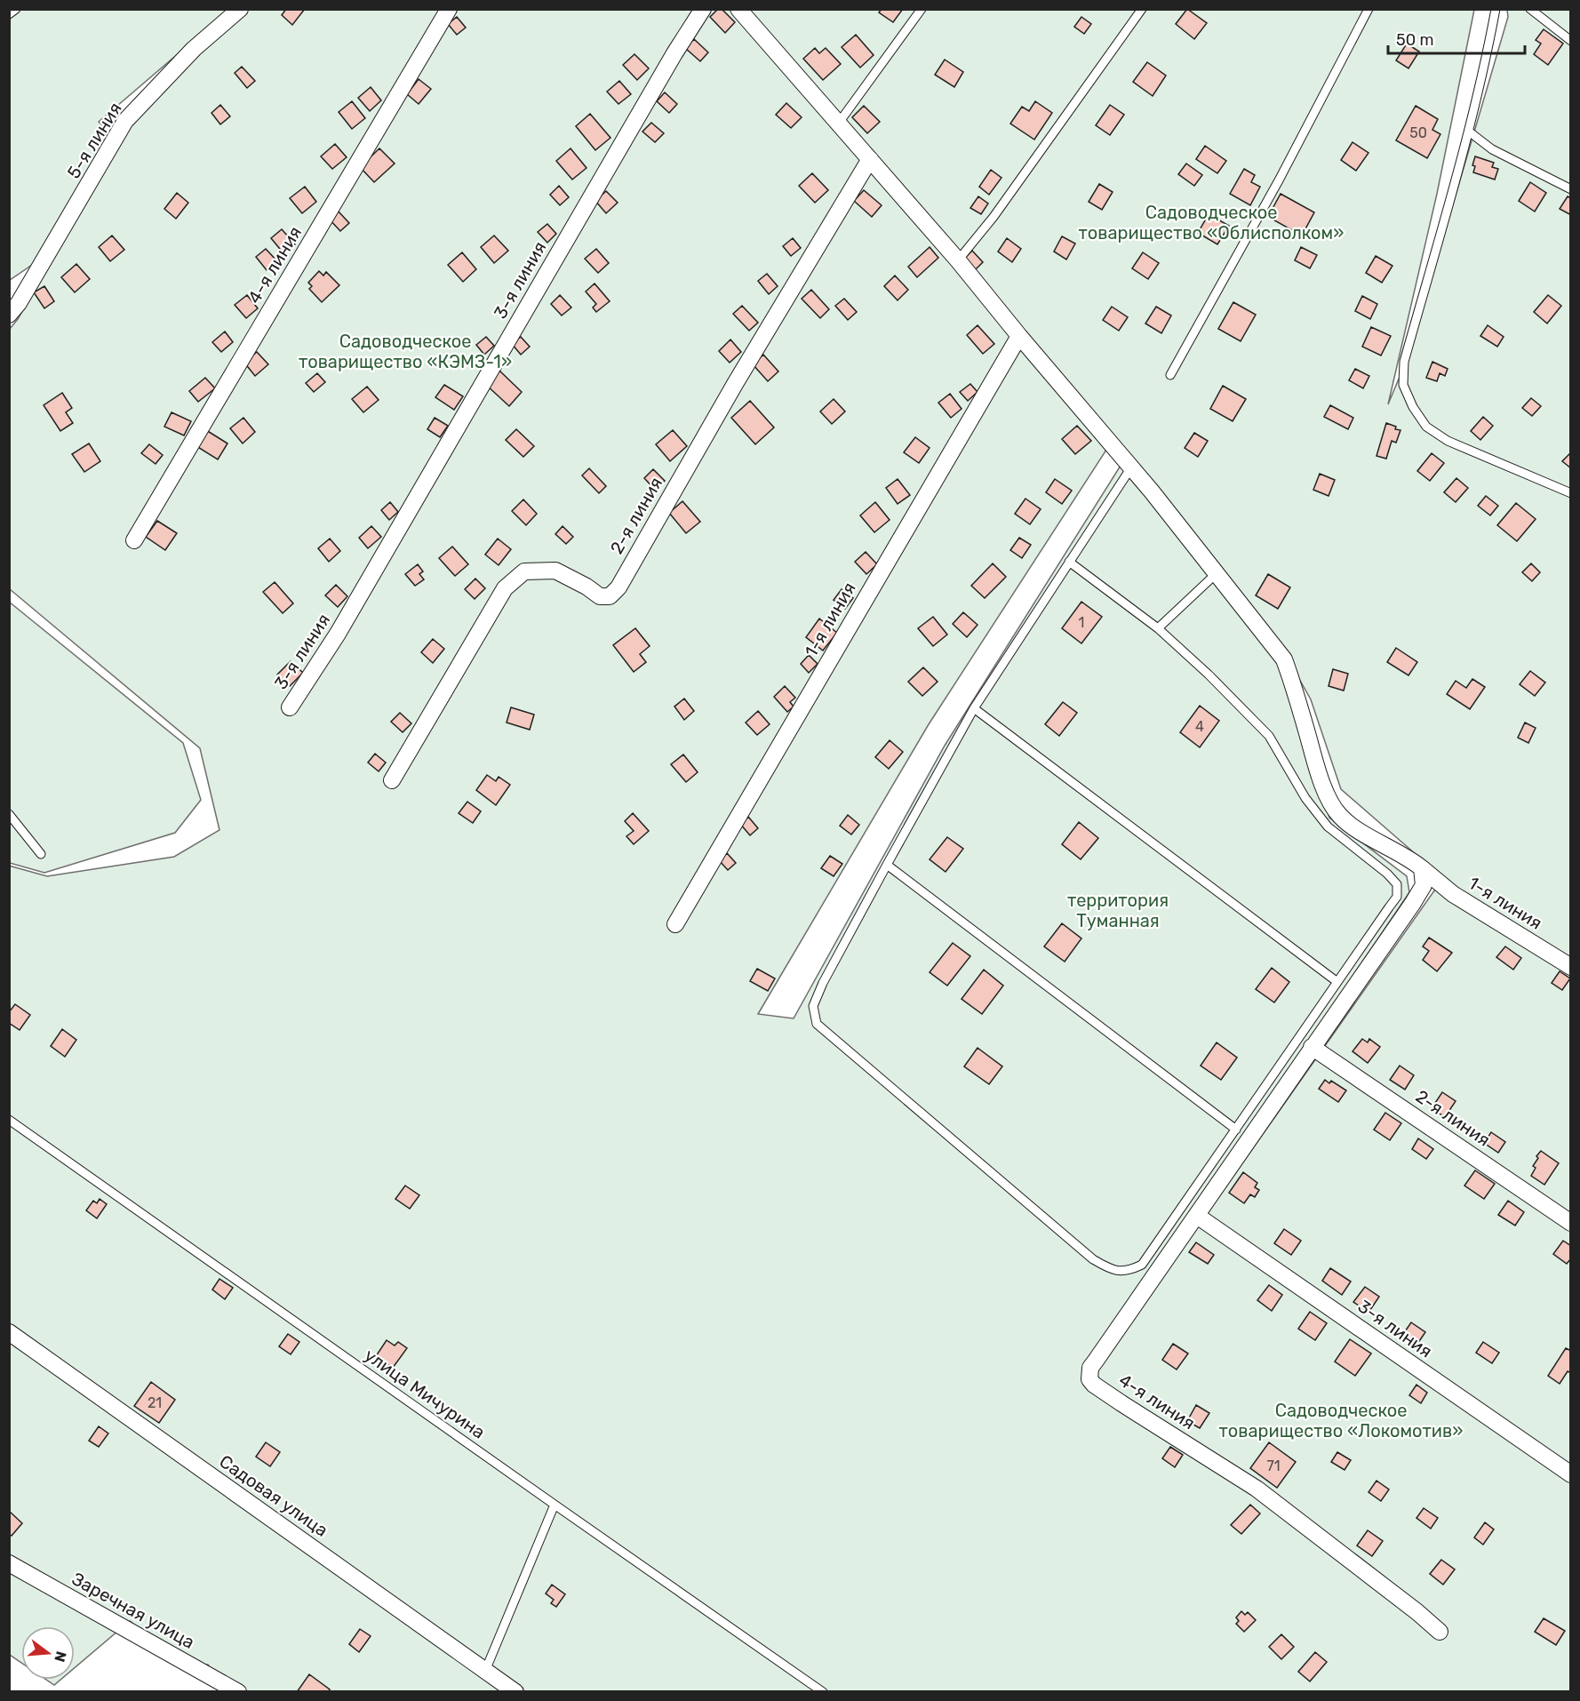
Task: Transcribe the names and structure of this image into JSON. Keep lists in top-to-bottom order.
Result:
{
  "streets": {
    "street": [
      "5-я линия",
      "4-я линия",
      "3-я линия",
      "2-я линия",
      "1-я линия",
      "Садовая улица",
      "Заречная улица"
    ],
    "lane": ["улица Мичурина"]
  },
  "crossings": [
    ["4-я линия", "3-я линия"],
    ["2-я линия", "1-я линия"]
  ],
  "parks": [
    "Садоводческое товарищество «Облисполком»",
    "Садоводческое товарищество «КЭМЗ-1»",
    "территория Туманная",
    "Садоводческое товарищество «Локомотив»"
  ],
  "house_numbers": [
    "50",
    "1",
    "4",
    "21",
    "71"
  ],
  "scale_bar": "50 m",
  "north": "right"
}
